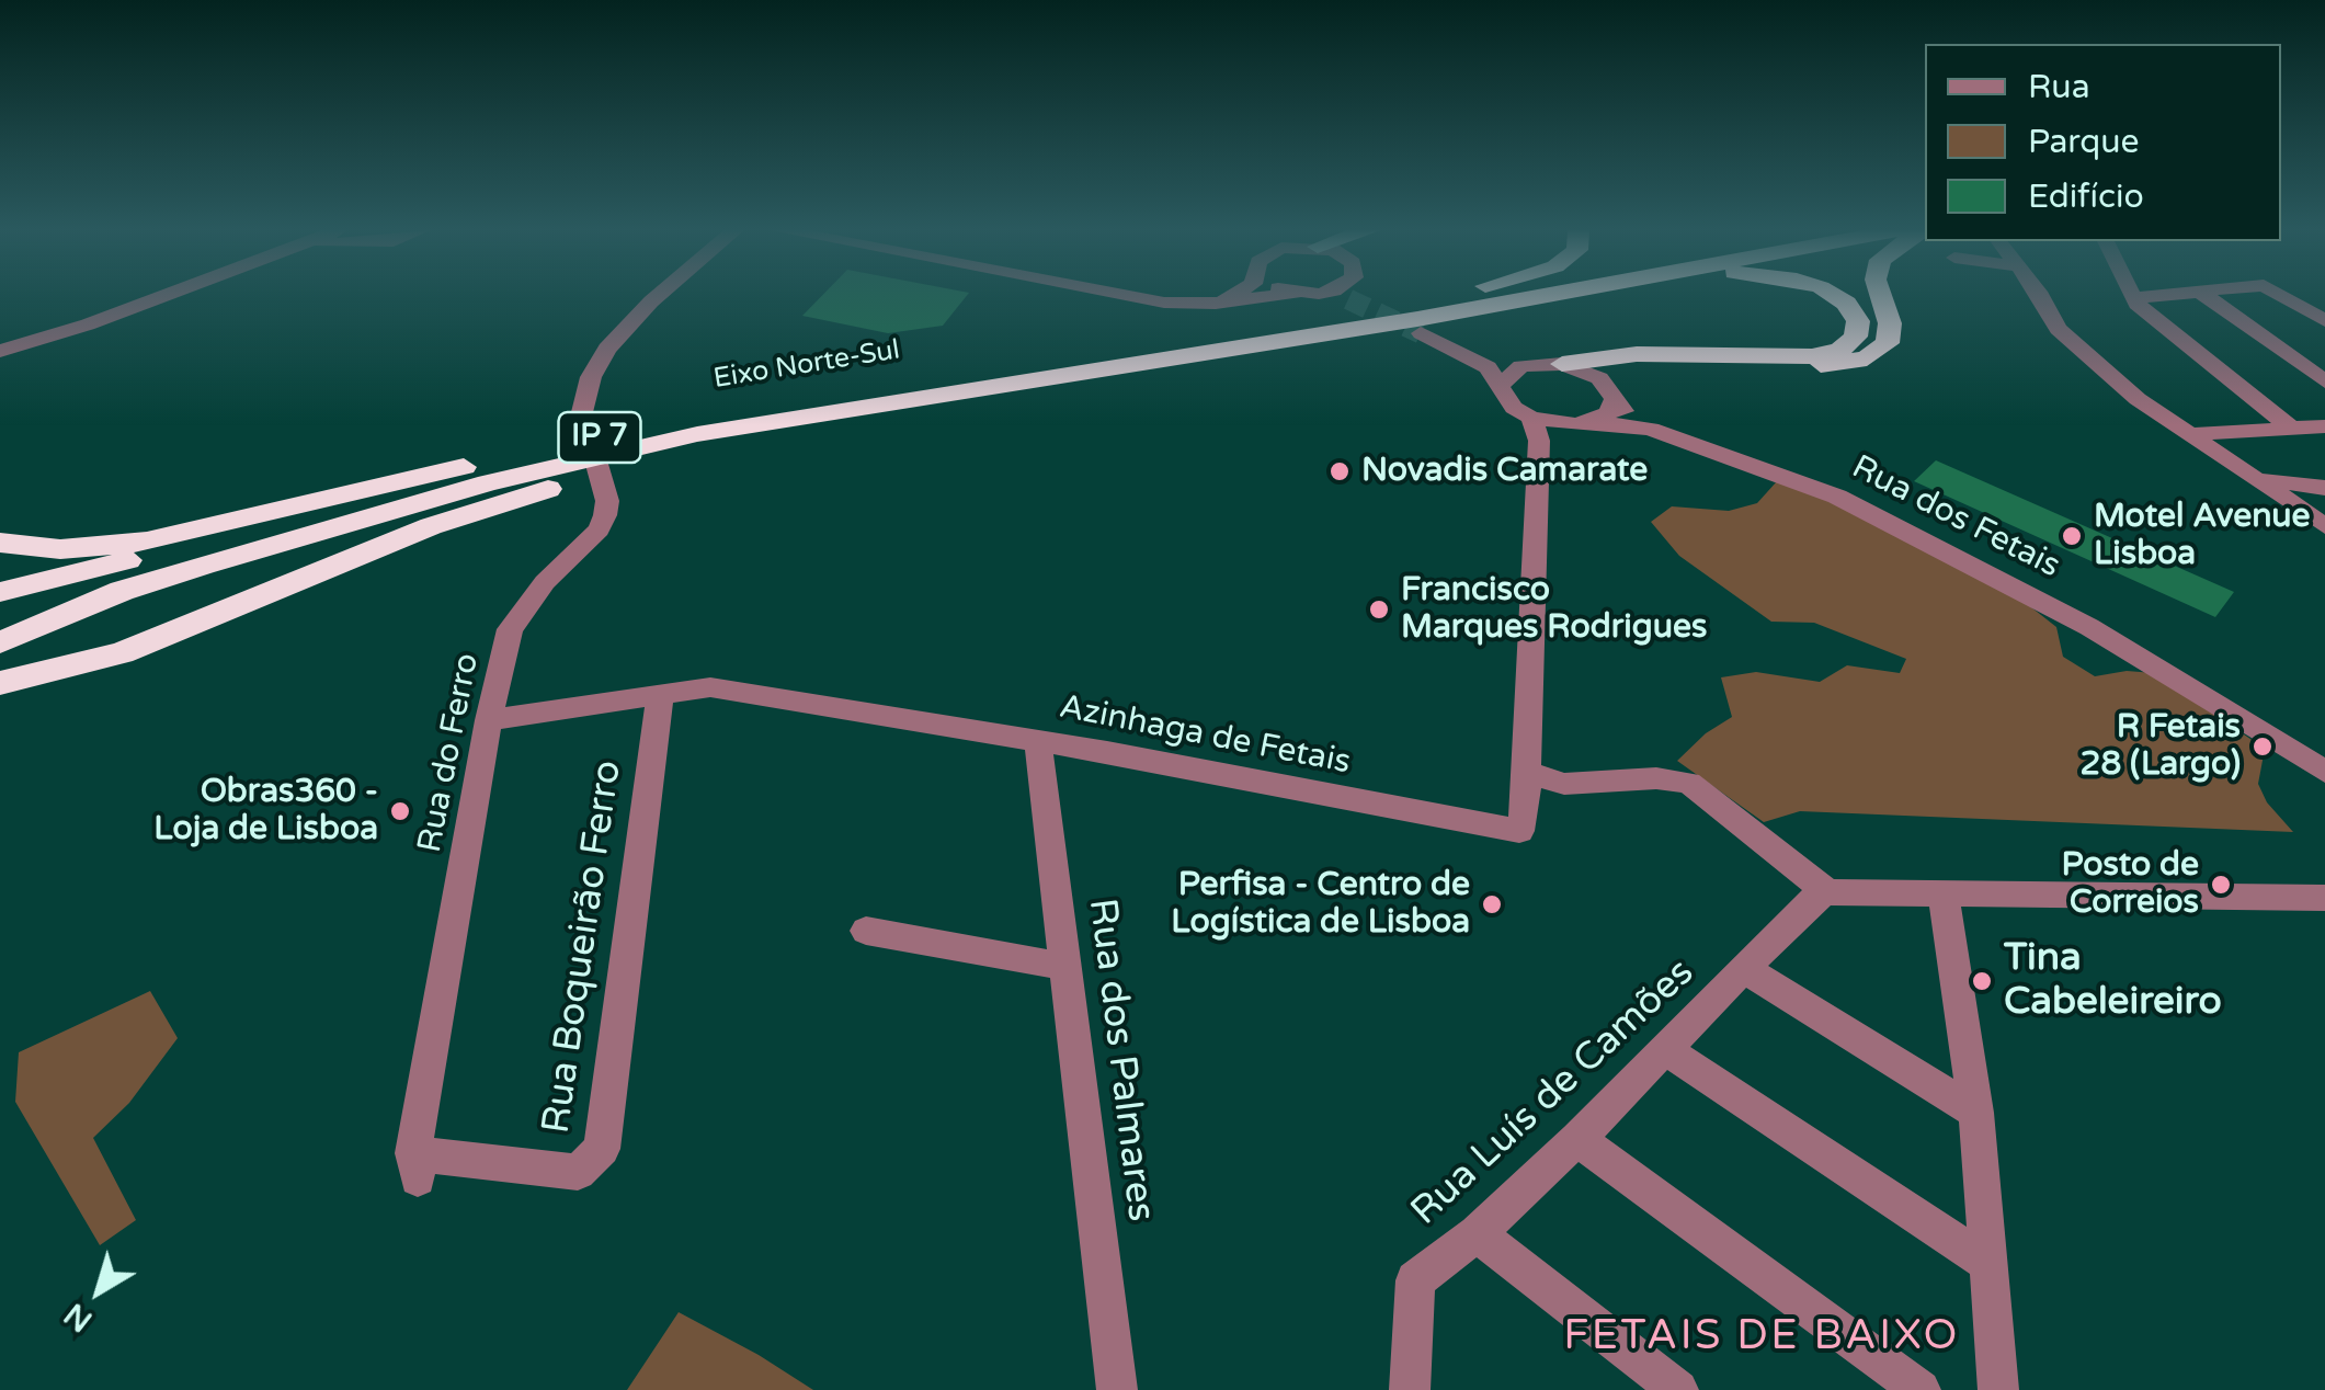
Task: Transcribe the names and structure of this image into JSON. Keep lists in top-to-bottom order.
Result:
{
  "streets": {
    "highway": ["Eixo Norte-Sul", "IP 7"],
    "street": [
      "Rua dos Fetais",
      "Azinhaga de Fetais",
      "Rua do Ferro",
      "Rua Boqueirão Ferro",
      "Rua dos Palmares",
      "Rua Luís de Camões"
    ]
  },
  "crossings": [
    ["Eixo Norte-Sul", "Rua dos Fetais"],
    ["Rua dos Fetais", "Azinhaga de Fetais"],
    ["Azinhaga de Fetais", "Rua do Ferro"],
    ["Azinhaga de Fetais", "Rua Boqueirão Ferro"],
    ["Azinhaga de Fetais", "Rua dos Palmares"],
    ["Rua do Ferro", "Rua Boqueirão Ferro"]
  ],
  "districts": ["FETAIS DE BAIXO"],
  "places": [
    "Novadis Camarate",
    "Motel Avenue Lisboa",
    "Francisco Marques Rodrigues",
    "R Fetais 28 (Largo)",
    "Obras360 - Loja de Lisboa",
    "Posto de Correios",
    "Perfisa - Centro de Logística de Lisboa",
    "Tina Cabeleireiro"
  ],
  "legend": ["Rua", "Parque", "Edifício"],
  "north": "bottom left"
}
